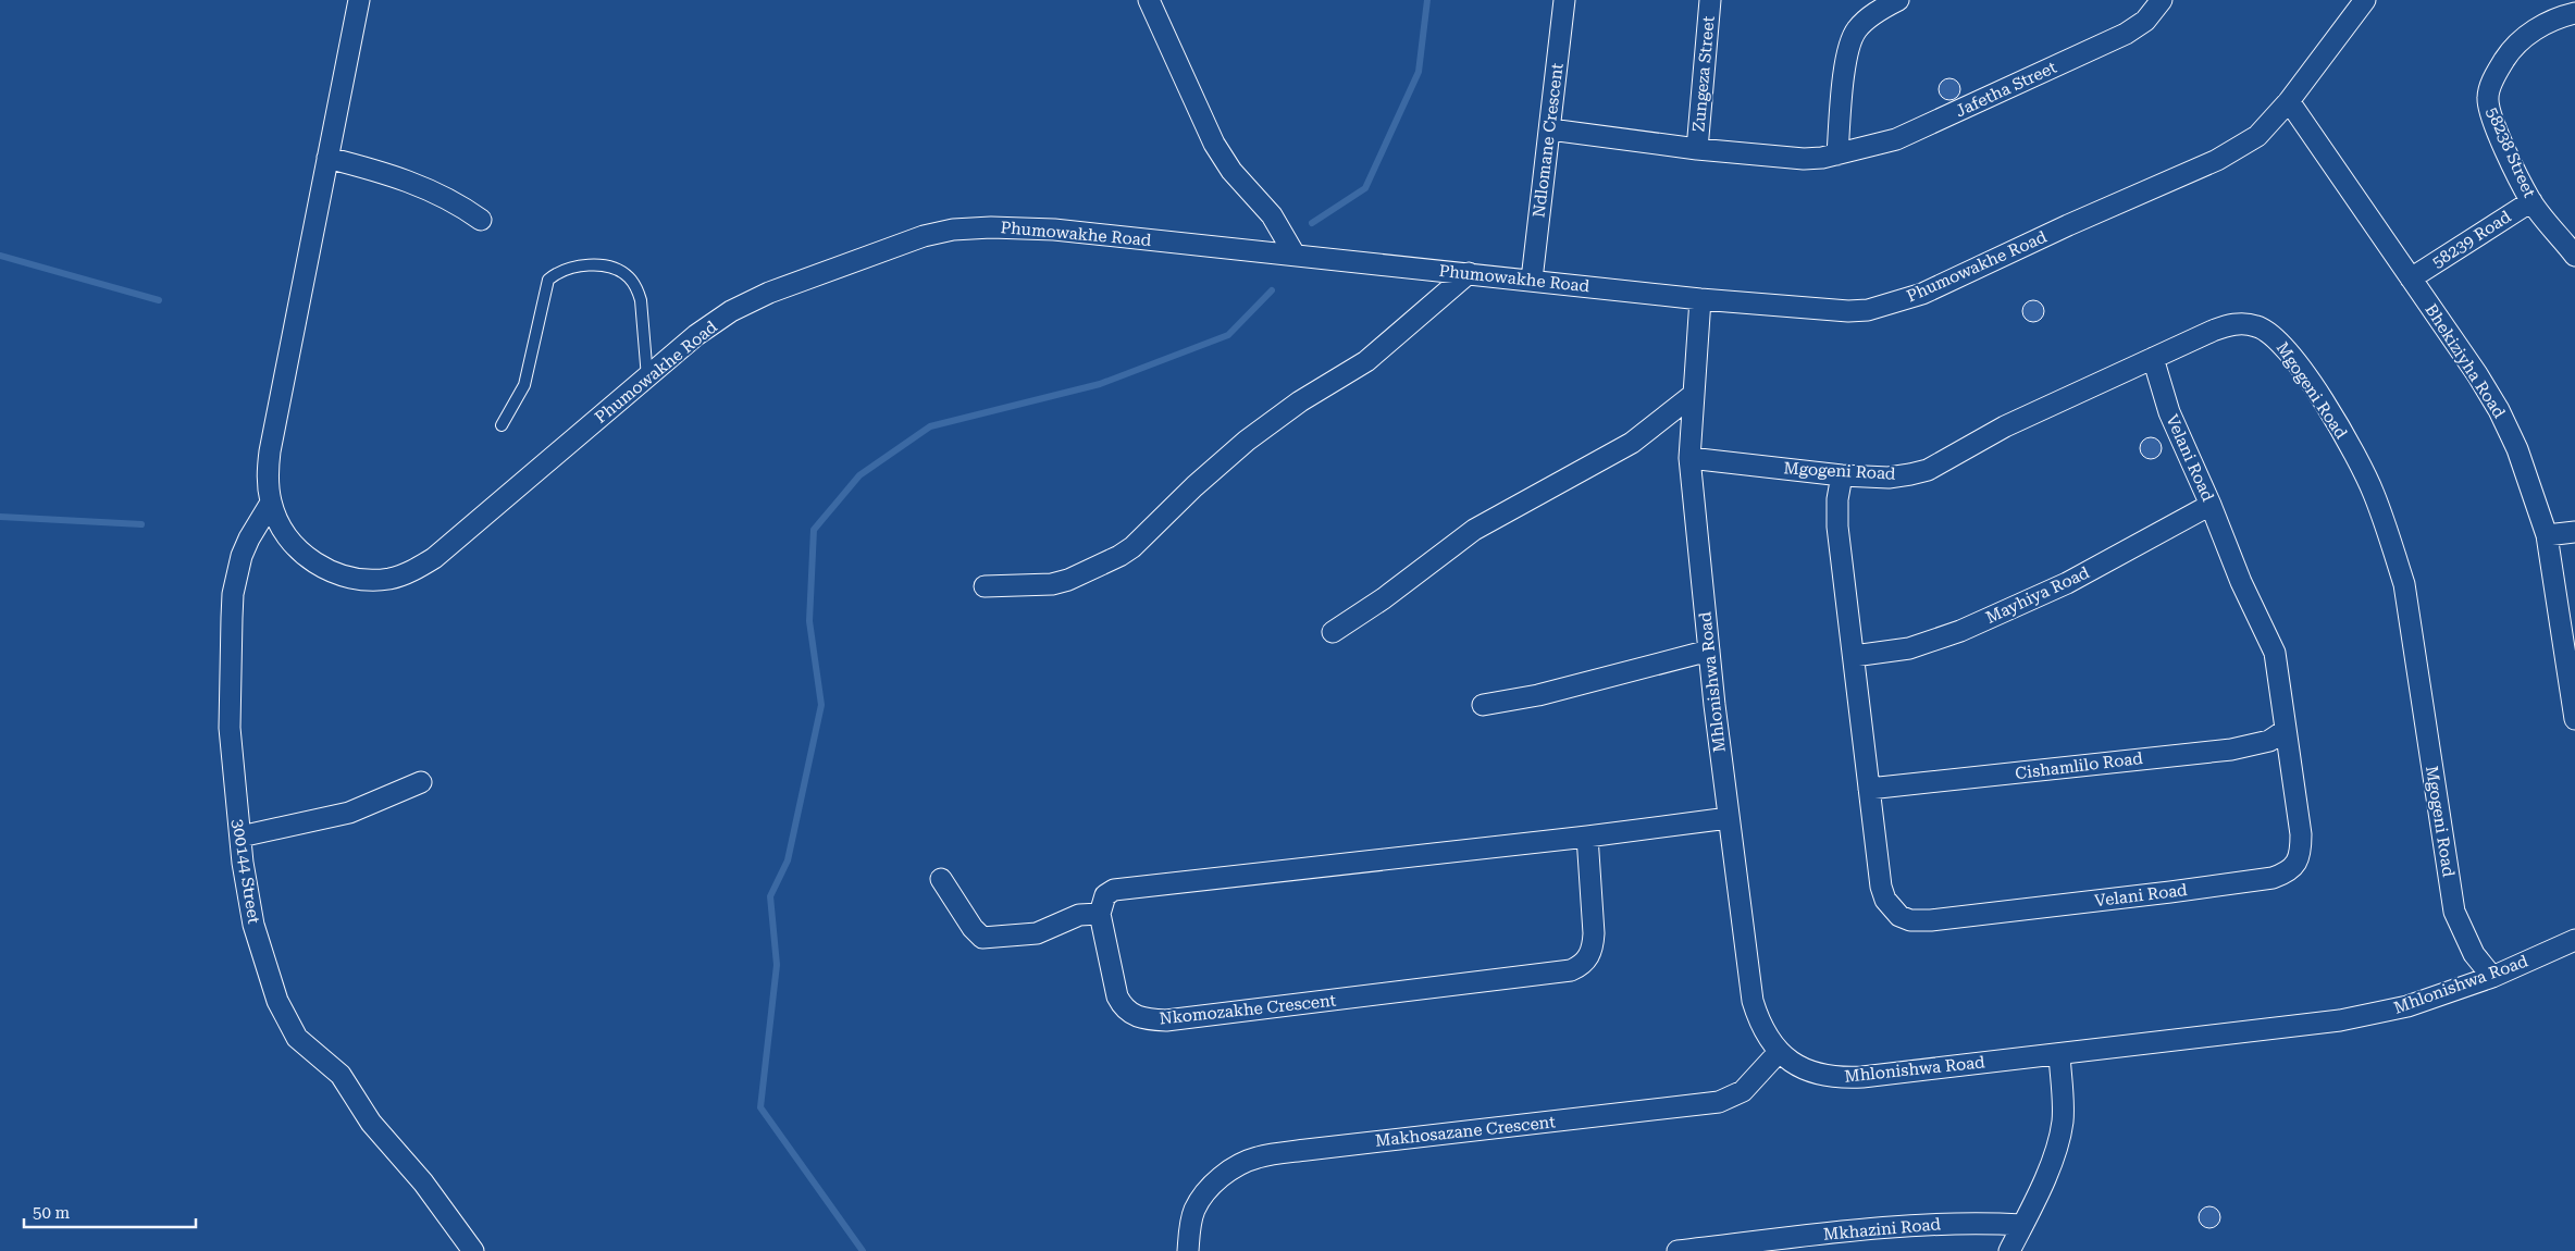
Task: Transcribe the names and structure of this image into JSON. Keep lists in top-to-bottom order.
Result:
{
  "streets": {
    "street": [
      "Zungeza Street",
      "Jafetha Street",
      "Ndlomane Crescent",
      "58238 Street",
      "Phumowakhe Road",
      "58239 Road",
      "Bhekiziyha Road",
      "Mgogeni Road",
      "Velani Road",
      "Mayhiya Road",
      "Mhlonishwa Road",
      "Cishamlilo Road",
      "300144 Street",
      "Nkomozakhe Crescent",
      "Makhosazane Crescent",
      "Mkhazini Road"
    ]
  },
  "crossings": [
    ["Zungeza Street", "Jafetha Street"],
    ["Jafetha Street", "Ndlomane Crescent"],
    ["Ndlomane Crescent", "Phumowakhe Road"],
    ["58238 Street", "58239 Road"],
    ["Phumowakhe Road", "Bhekiziyha Road"],
    ["Phumowakhe Road", "Mhlonishwa Road"],
    ["Phumowakhe Road", "300144 Street"],
    ["58239 Road", "Bhekiziyha Road"],
    ["Mgogeni Road", "Velani Road"],
    ["Mgogeni Road", "Mhlonishwa Road"],
    ["Velani Road", "Mayhiya Road"],
    ["Velani Road", "Cishamlilo Road"],
    ["Mhlonishwa Road", "Makhosazane Crescent"]
  ],
  "scale_bar": "50 m"
}
